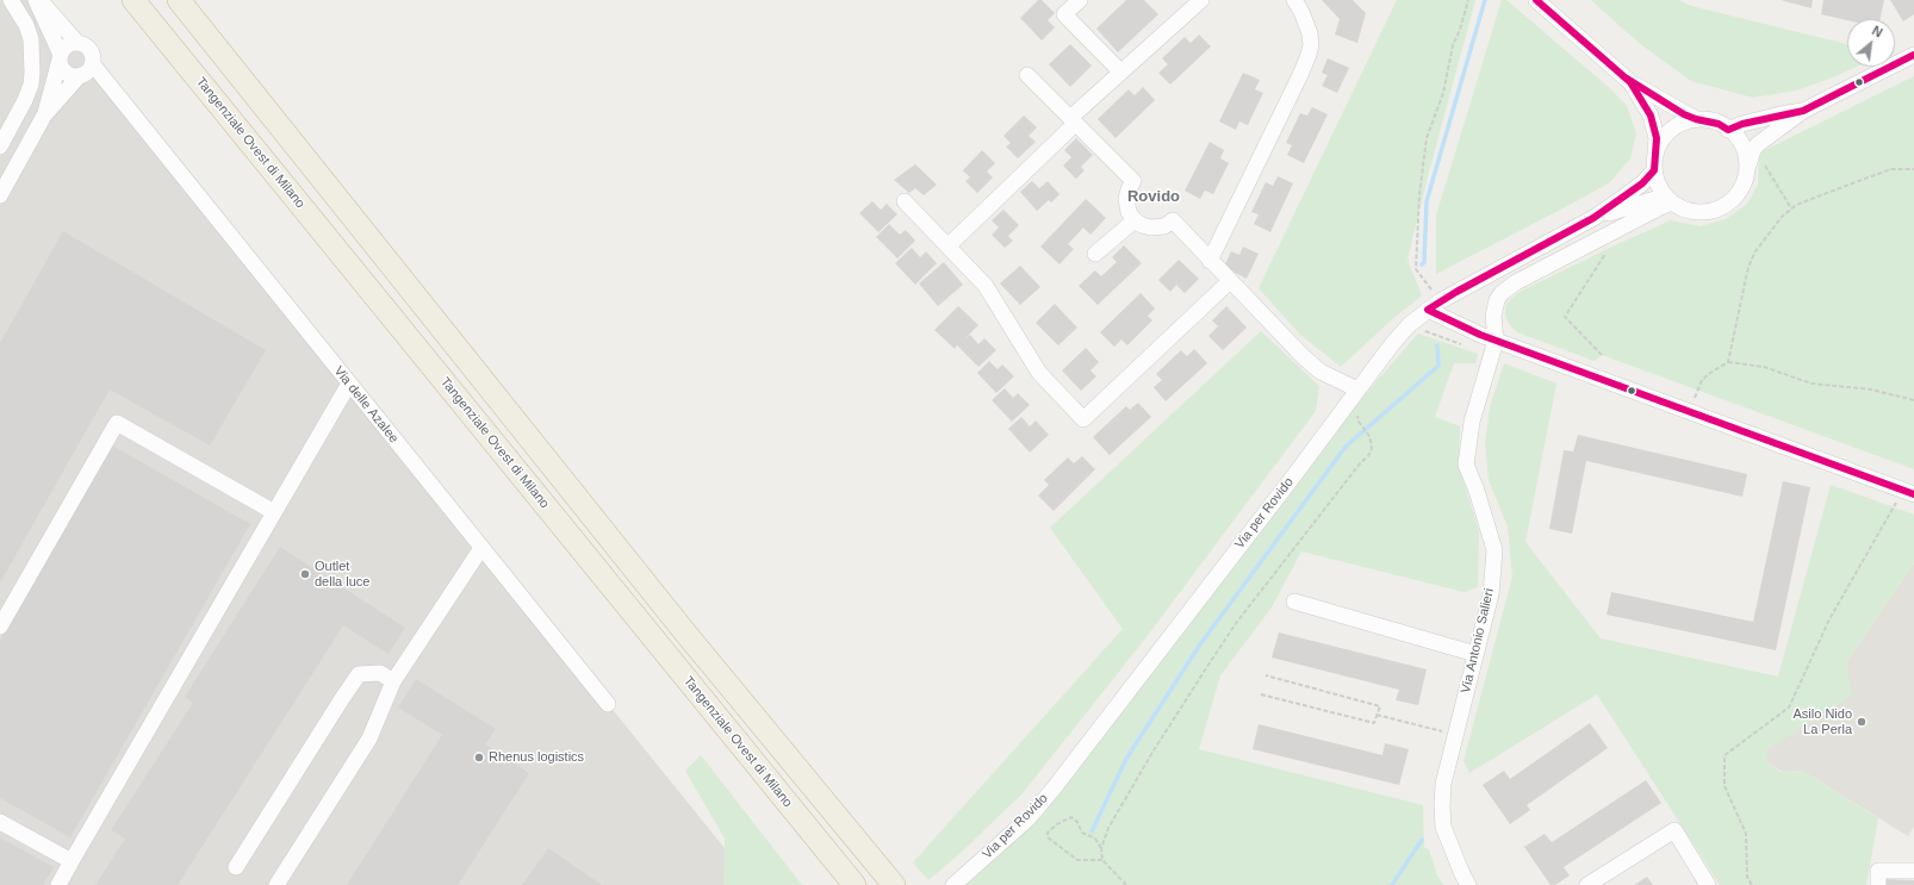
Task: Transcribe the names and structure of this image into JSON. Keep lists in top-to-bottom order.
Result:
{
  "streets": {
    "highway": ["Tangenziale Ovest di Milano"],
    "street": ["Via delle Azalee", "Via per Rovido", "Via Antonio Salieri"]
  },
  "districts": ["Rovido"],
  "places": ["Outlet della luce", "Asilo Nido La Perla", "Rhenus logistics"],
  "north": "top right"
}
